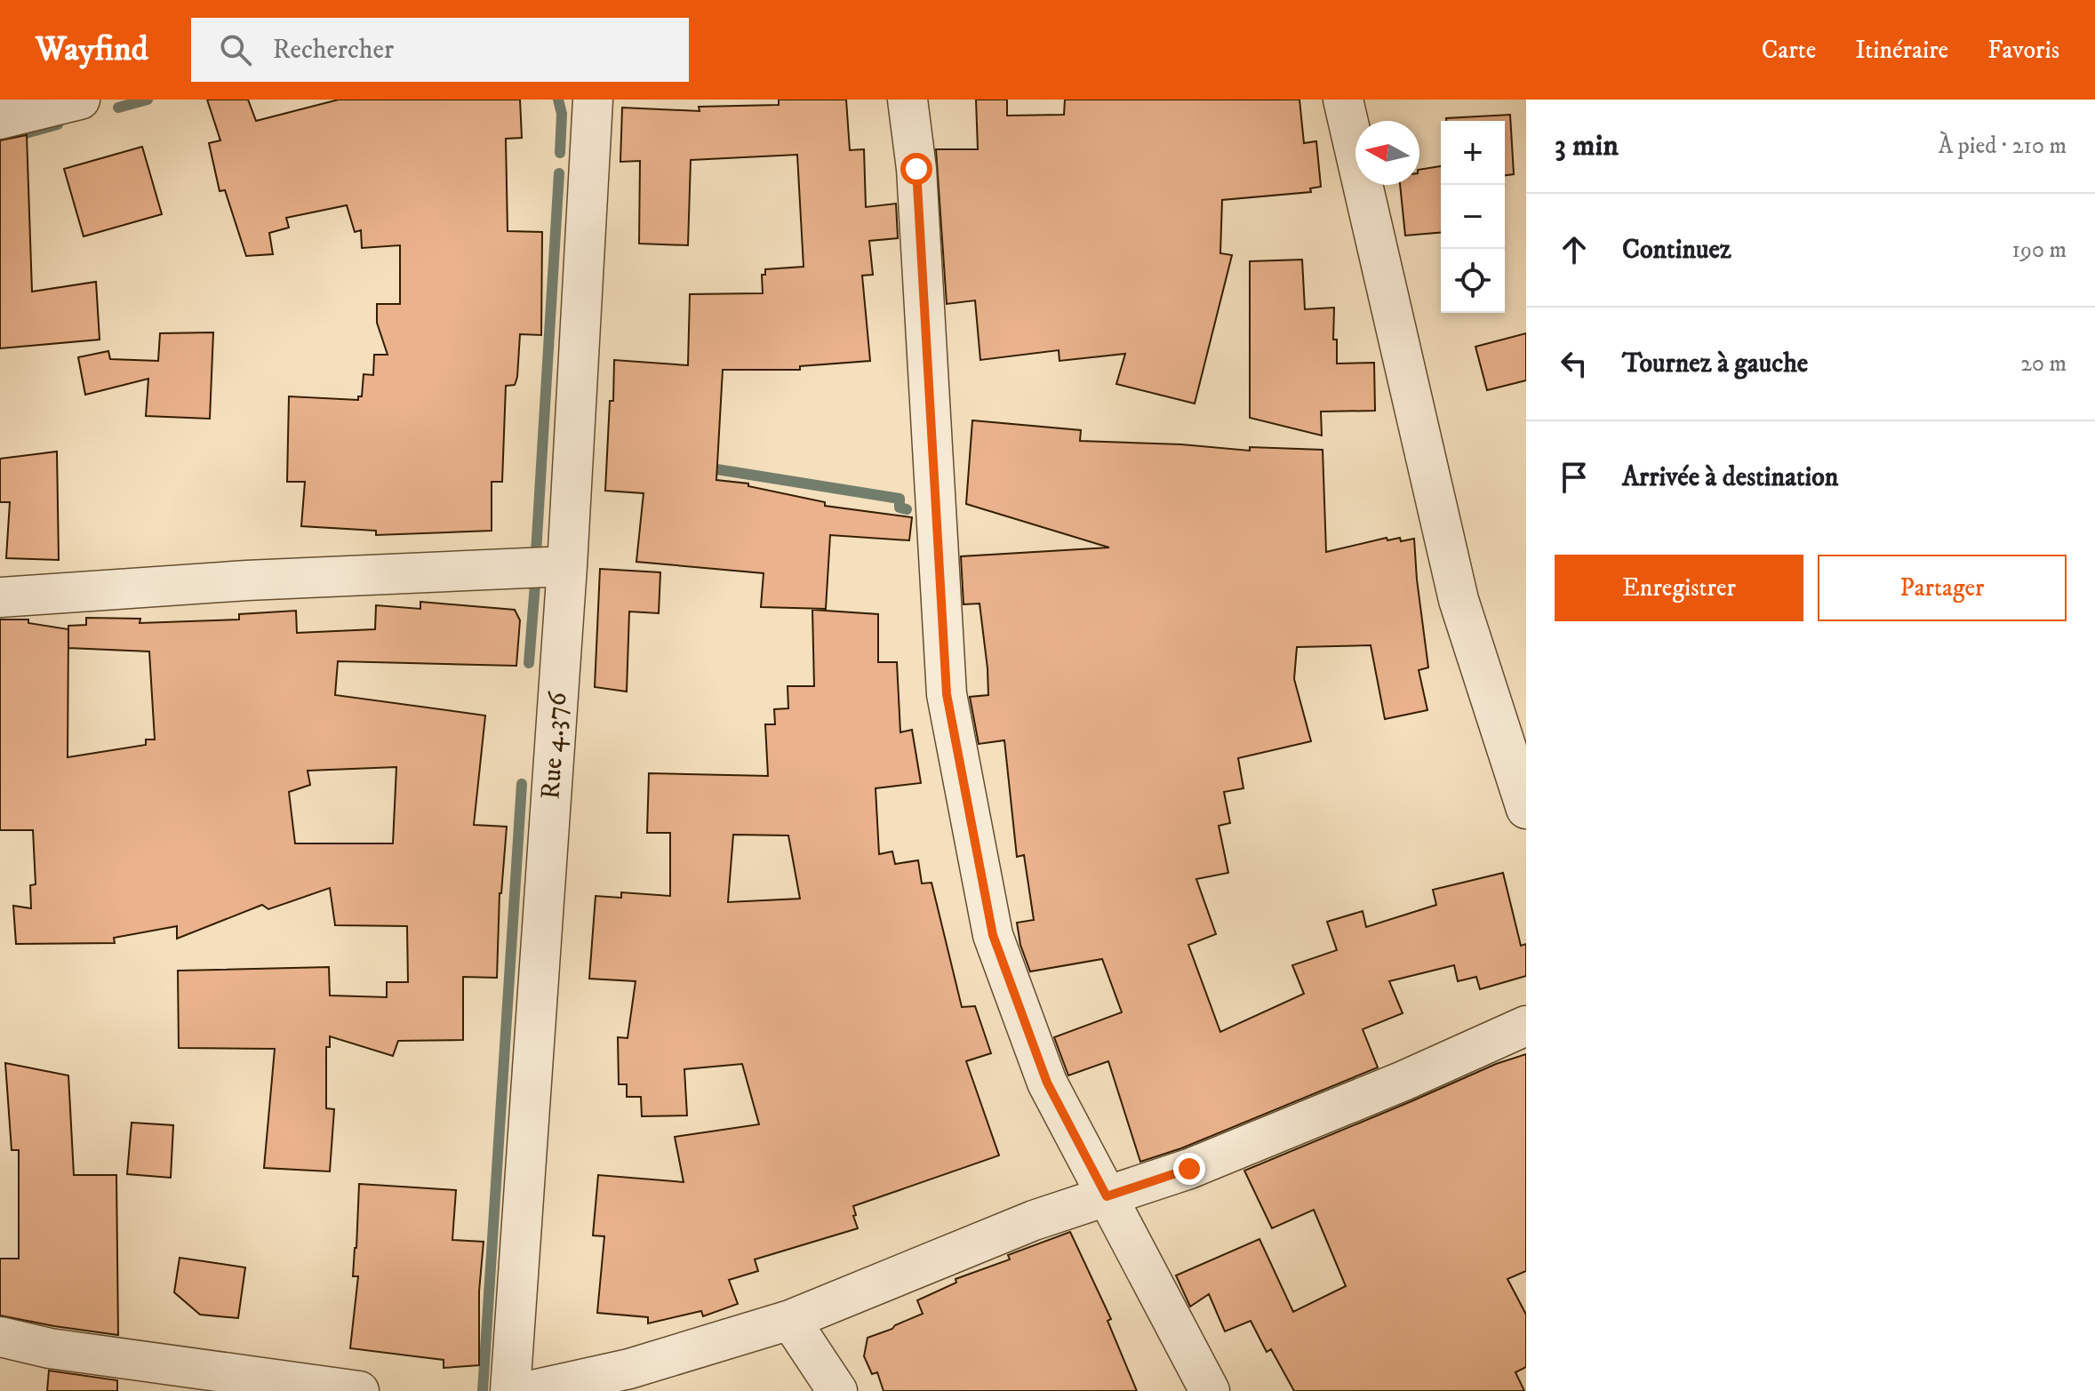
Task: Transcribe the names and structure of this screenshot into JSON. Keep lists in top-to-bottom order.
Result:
{
  "streets": {
    "street": ["Rue 4.376"]
  },
  "north": "left",
  "page": {
    "header": "Wayfind",
    "search": "Rechercher",
    "nav": ["Carte", "Itinéraire", "Favoris"],
    "heading": ["3 min", "À pied · 210 m"],
    "map_buttons": ["+", "−"],
    "list": [
      ["Continuez", "190 m"],
      ["Tournez à gauche", "20 m"],
      "Arrivée à destination"
    ],
    "buttons": ["Enregistrer", "Partager"]
  }
}
